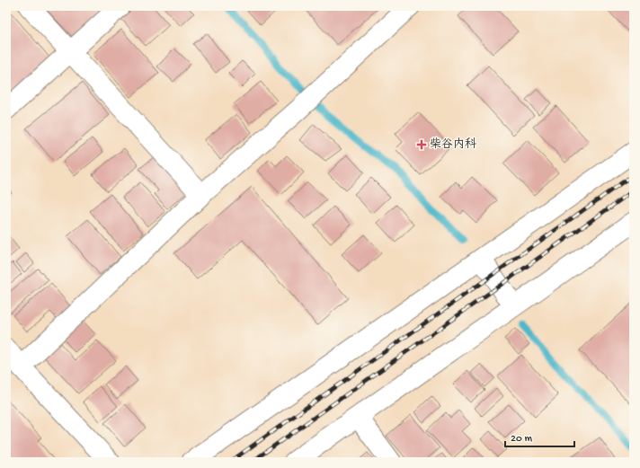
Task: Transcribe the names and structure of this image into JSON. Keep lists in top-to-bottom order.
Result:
{
  "places": {
    "health": ["柴谷内科"]
  },
  "scale_bar": "20 m"
}
